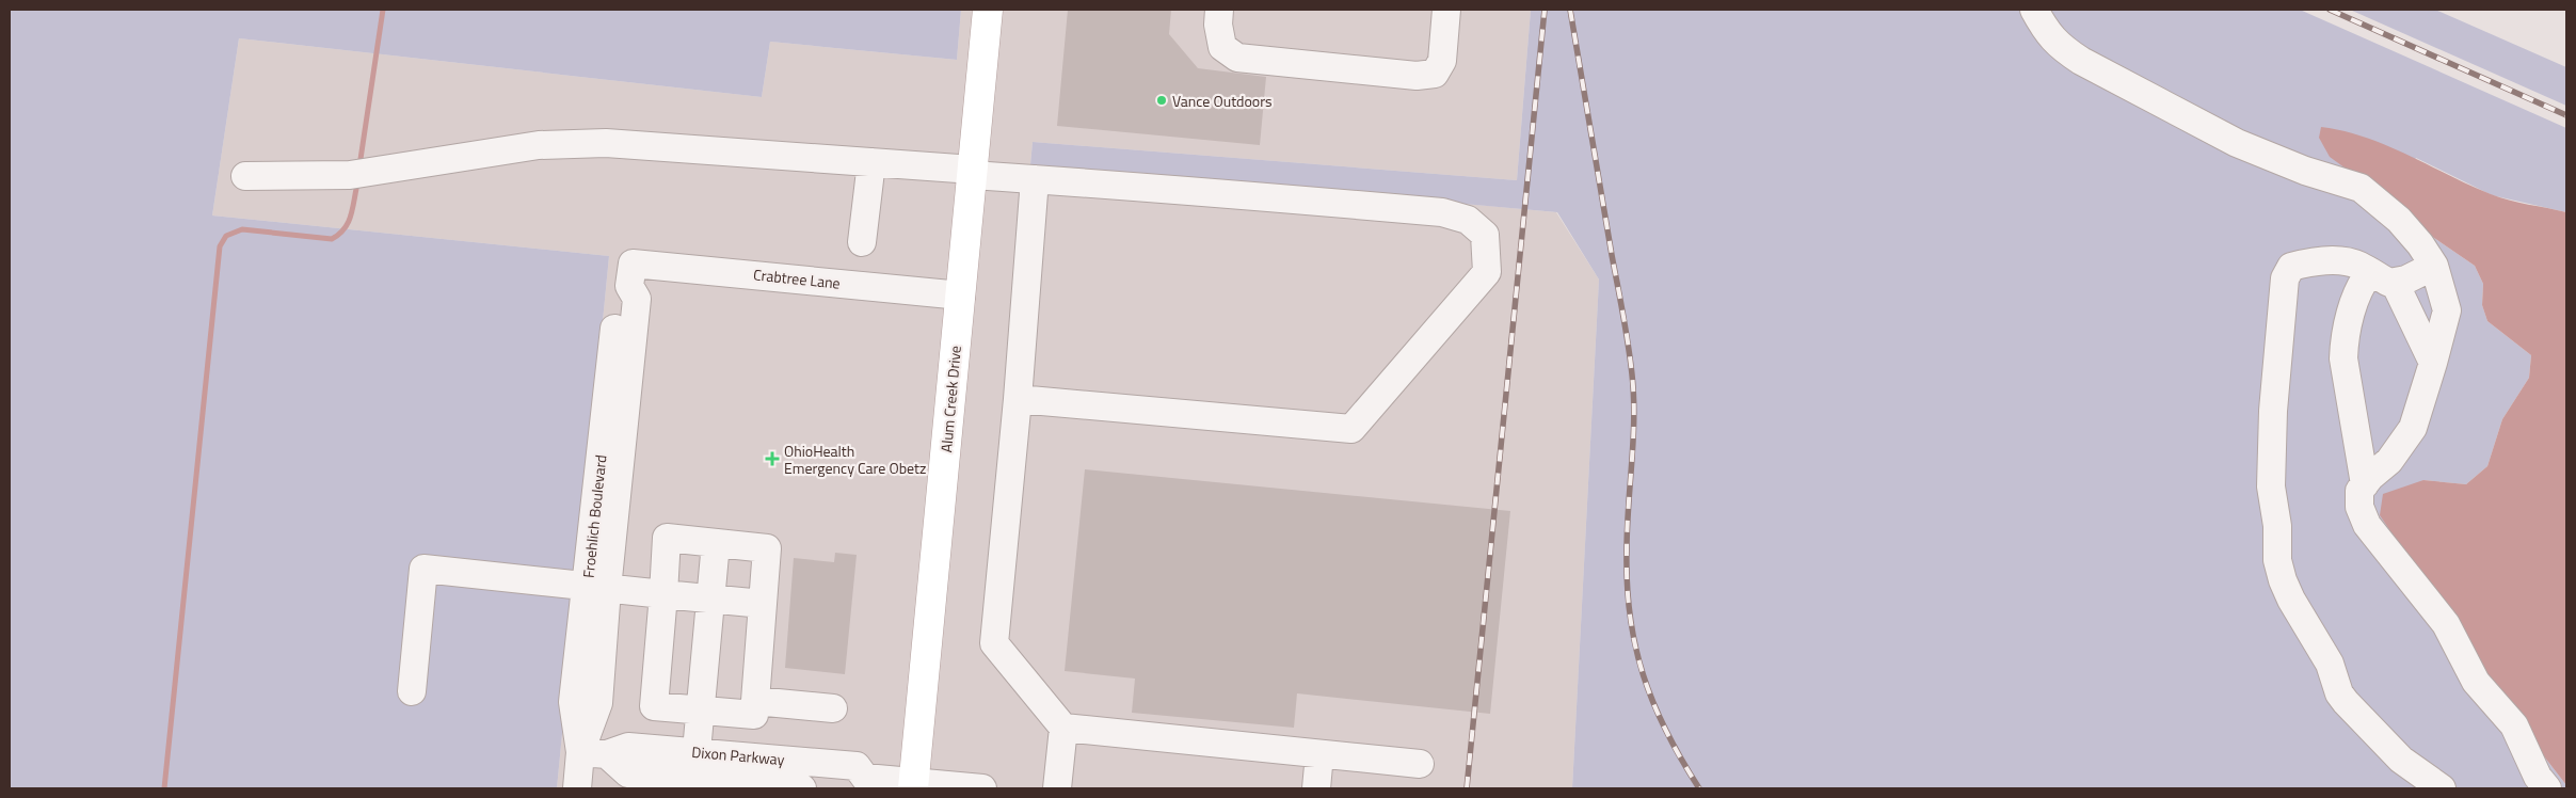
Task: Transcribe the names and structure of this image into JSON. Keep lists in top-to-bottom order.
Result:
{
  "streets": {
    "main road": ["Alum Creek Drive"],
    "street": ["Crabtree Lane", "Froehlich Boulevard", "Dixon Parkway"]
  },
  "crossings": [
    ["Crabtree Lane", "Alum Creek Drive"],
    ["Crabtree Lane", "Froehlich Boulevard"],
    ["Alum Creek Drive", "Dixon Parkway"],
    ["Froehlich Boulevard", "Dixon Parkway"]
  ],
  "places": {
    "other": ["Vance Outdoors"],
    "health": ["OhioHealth Emergency Care Obetz"]
  }
}
